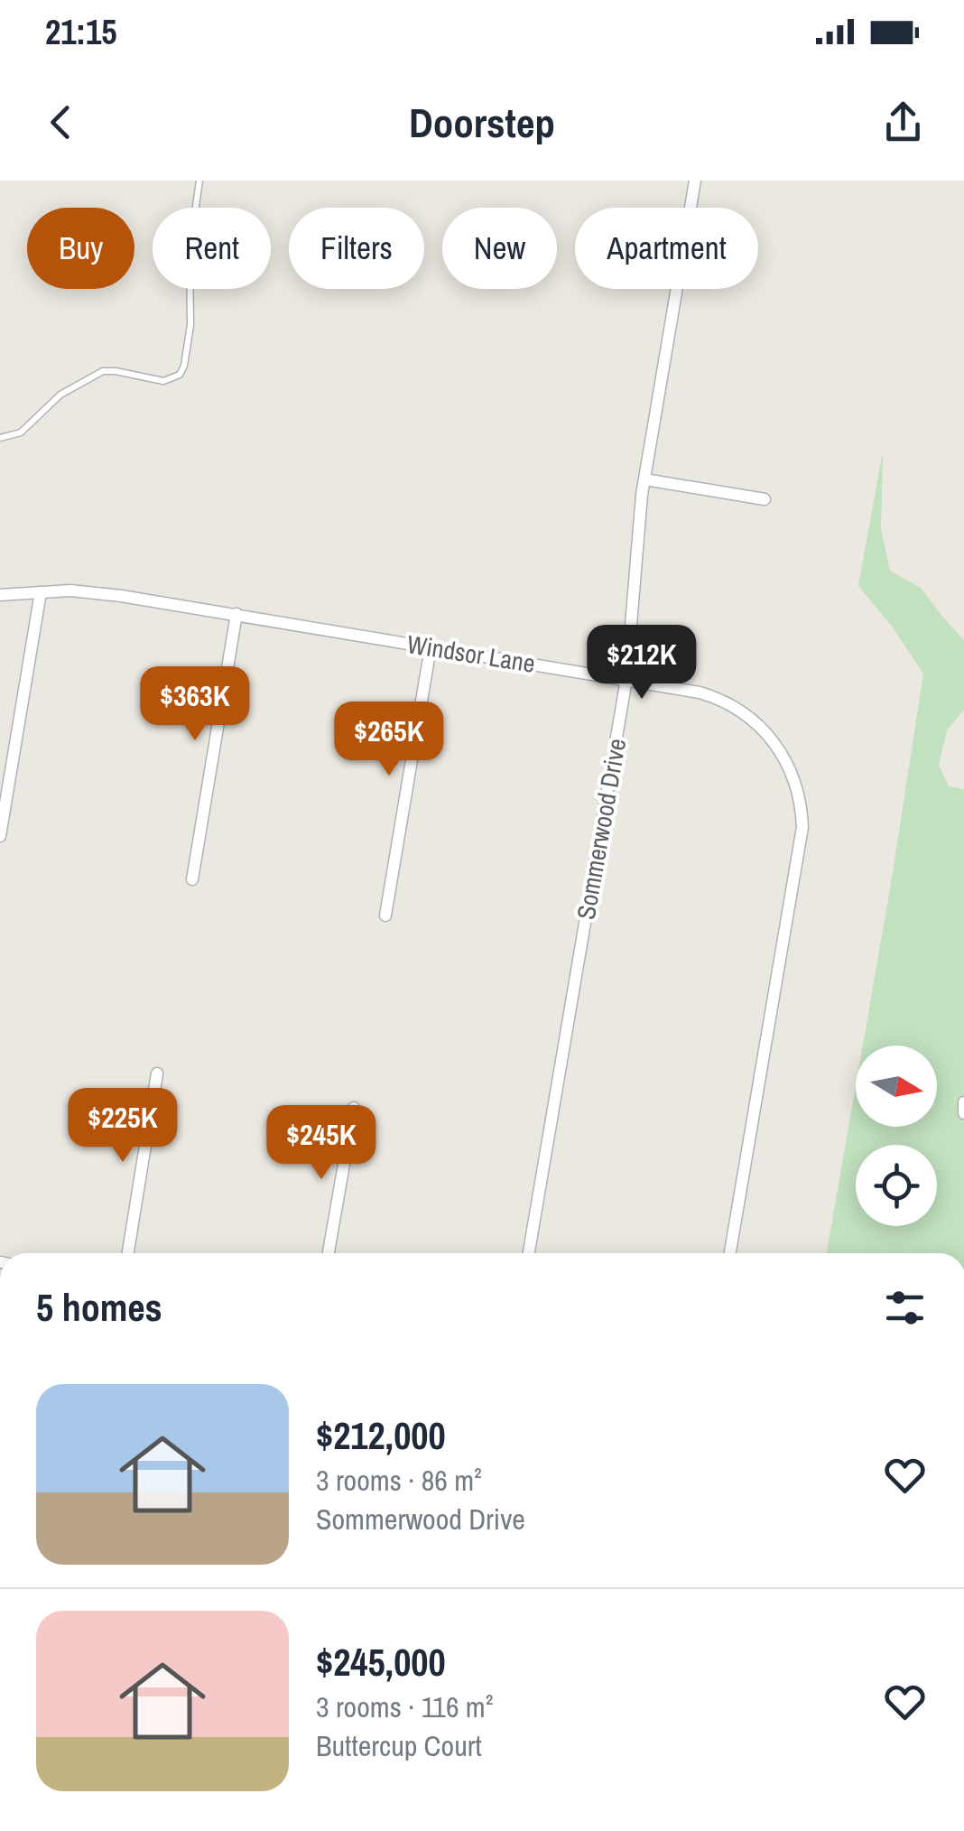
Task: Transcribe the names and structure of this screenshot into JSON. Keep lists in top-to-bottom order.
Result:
{
  "streets": {
    "street": ["Windsor Lane", "Sommerwood Drive"]
  },
  "crossings": [
    ["Windsor Lane", "Sommerwood Drive"]
  ],
  "north": "right",
  "page": {
    "status": "21:15",
    "header": "Doorstep",
    "chip": [
      "Buy",
      "Rent",
      "Filters",
      "New",
      "Apartment"
    ],
    "price": [
      "$212K",
      "$363K",
      "$265K",
      "$225K",
      "$245K"
    ],
    "heading": "5 homes",
    "list": [
      {
        "name": "$212,000",
        "note": "3 rooms · 86 m² · Sommerwood Drive"
      },
      {
        "name": "$245,000",
        "note": "3 rooms · 116 m² · Buttercup Court"
      }
    ]
  }
}
